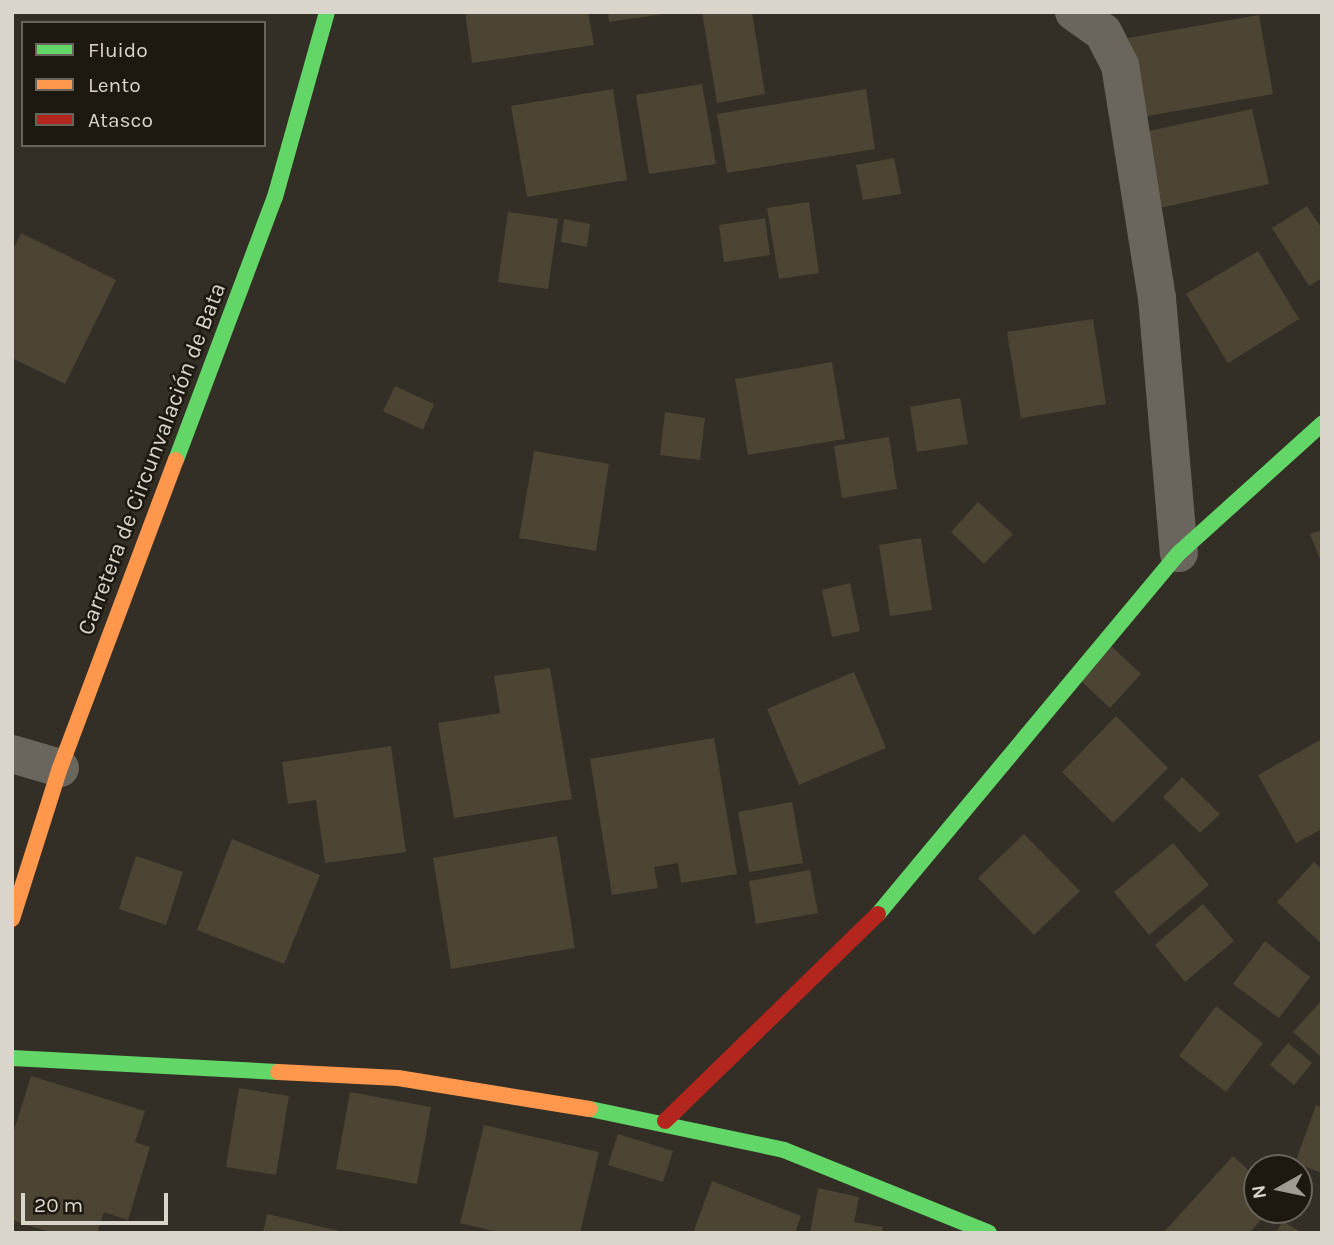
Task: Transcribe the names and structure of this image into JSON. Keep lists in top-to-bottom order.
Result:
{
  "streets": {
    "street": ["Carretera de Circunvalación de Bata"]
  },
  "legend": ["Fluido", "Lento", "Atasco"],
  "scale_bar": "20 m",
  "north": "left"
}
